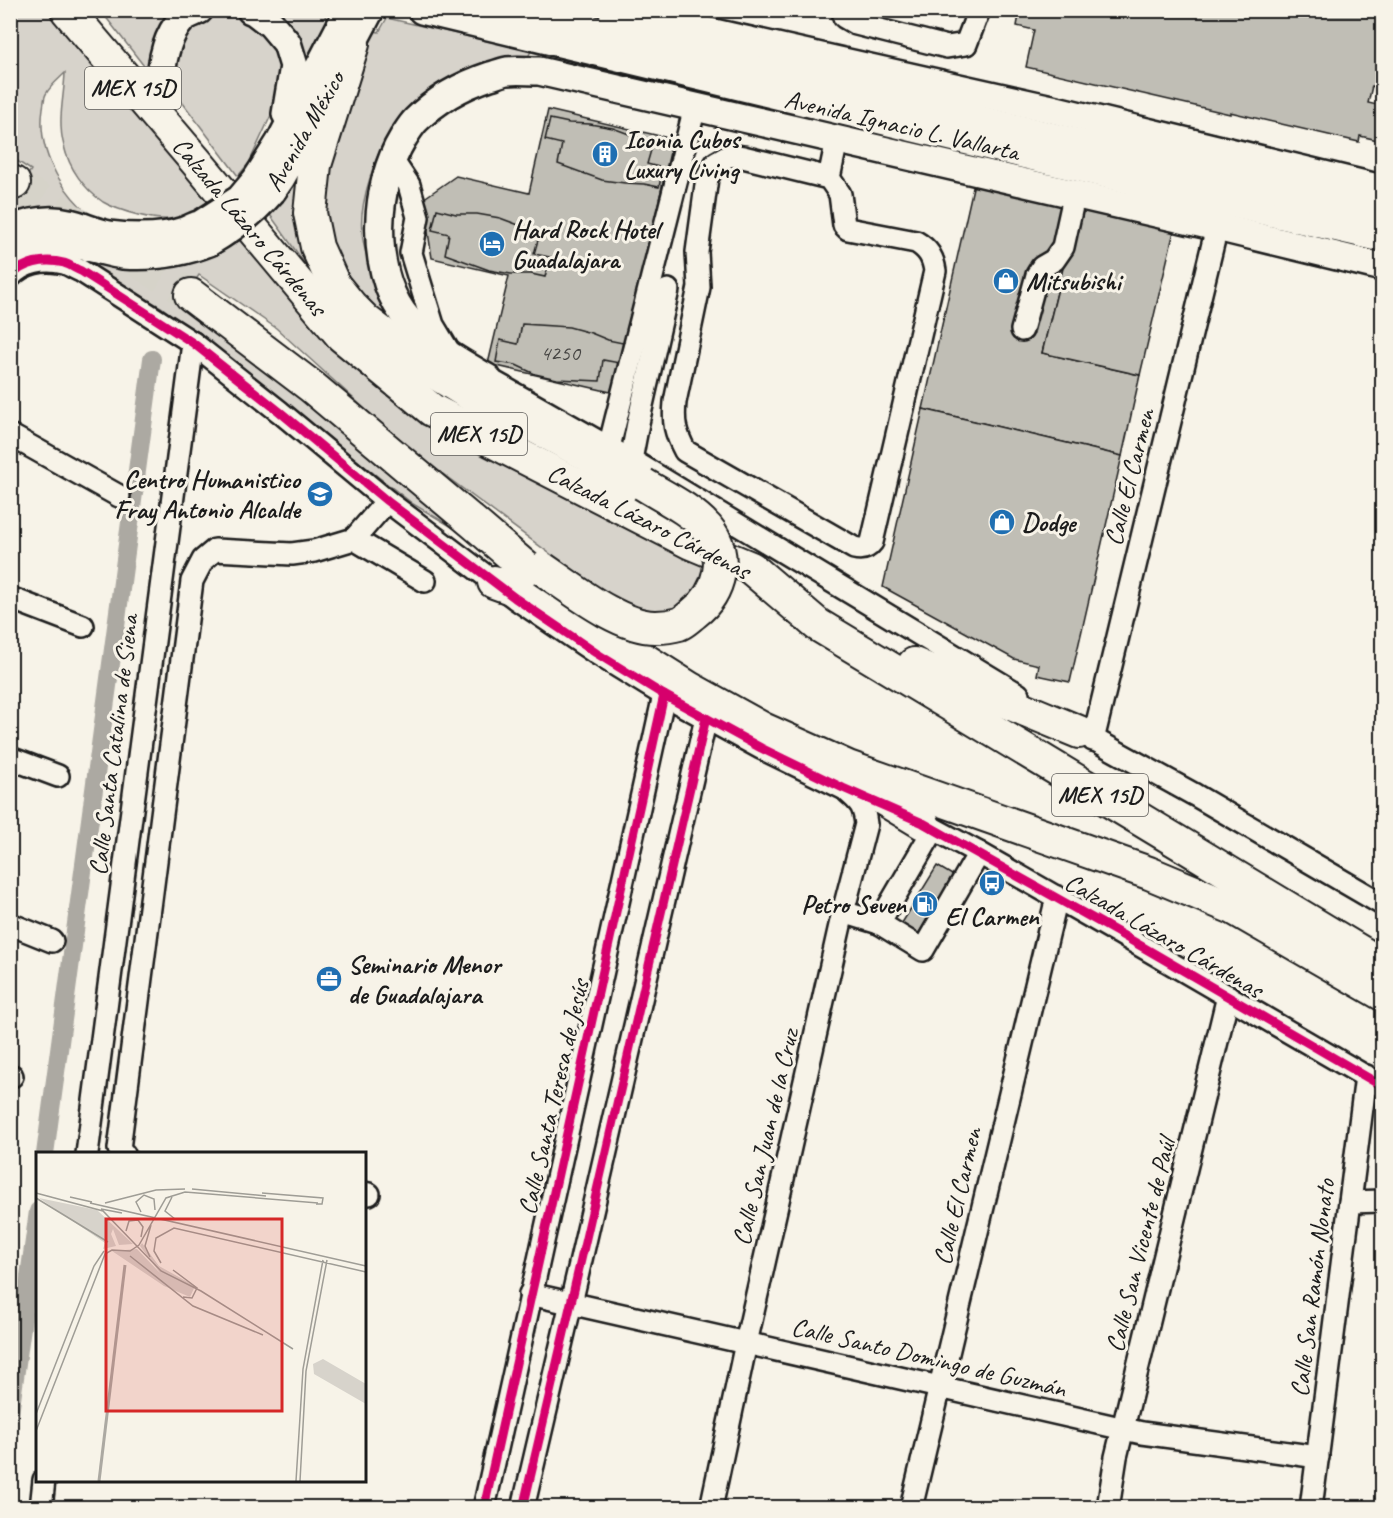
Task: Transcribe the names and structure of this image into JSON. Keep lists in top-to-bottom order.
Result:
{
  "streets": {
    "highway": ["MEX 15D", "Calzada Lázaro Cárdenas"],
    "main road": ["Avenida Ignacio L. Vallarta", "Avenida México"],
    "street": [
      "Calle El Carmen",
      "Calle Santa Catalina de Siena",
      "Calle Santa Teresa de Jesús",
      "Calle San Juan de la Cruz",
      "Calle San Vicente de Paúl",
      "Calle San Ramón Nonato",
      "Calle Santo Domingo de Guzmán"
    ]
  },
  "crossings": [
    ["Avenida Ignacio L. Vallarta", "Calle El Carmen"],
    ["Calzada Lázaro Cárdenas", "Calle El Carmen"],
    ["Calzada Lázaro Cárdenas", "Calle Santa Catalina de Siena"],
    ["Calzada Lázaro Cárdenas", "Calle Santa Teresa de Jesús"],
    ["Calzada Lázaro Cárdenas", "Calle San Juan de la Cruz"],
    ["Calzada Lázaro Cárdenas", "Calle San Vicente de Paúl"],
    ["Calzada Lázaro Cárdenas", "Calle San Ramón Nonato"],
    ["Calle El Carmen", "Calle Santo Domingo de Guzmán"],
    ["Calle Santa Teresa de Jesús", "Calle Santo Domingo de Guzmán"],
    ["Calle San Juan de la Cruz", "Calle Santo Domingo de Guzmán"],
    ["Calle San Vicente de Paúl", "Calle Santo Domingo de Guzmán"],
    ["Calle San Ramón Nonato", "Calle Santo Domingo de Guzmán"]
  ],
  "places": {
    "building": ["Iconia Cubos Luxury Living"],
    "hotel": ["Hard Rock Hotel Guadalajara"],
    "shop": ["Mitsubishi", "Dodge"],
    "school or university": ["Centro Humanistico Fray Antonio Alcalde"],
    "bus stop": ["El Carmen"],
    "fuel station": ["Petro Seven"],
    "office": ["Seminario Menor de Guadalajara"]
  },
  "house_numbers": ["4250"]
}
